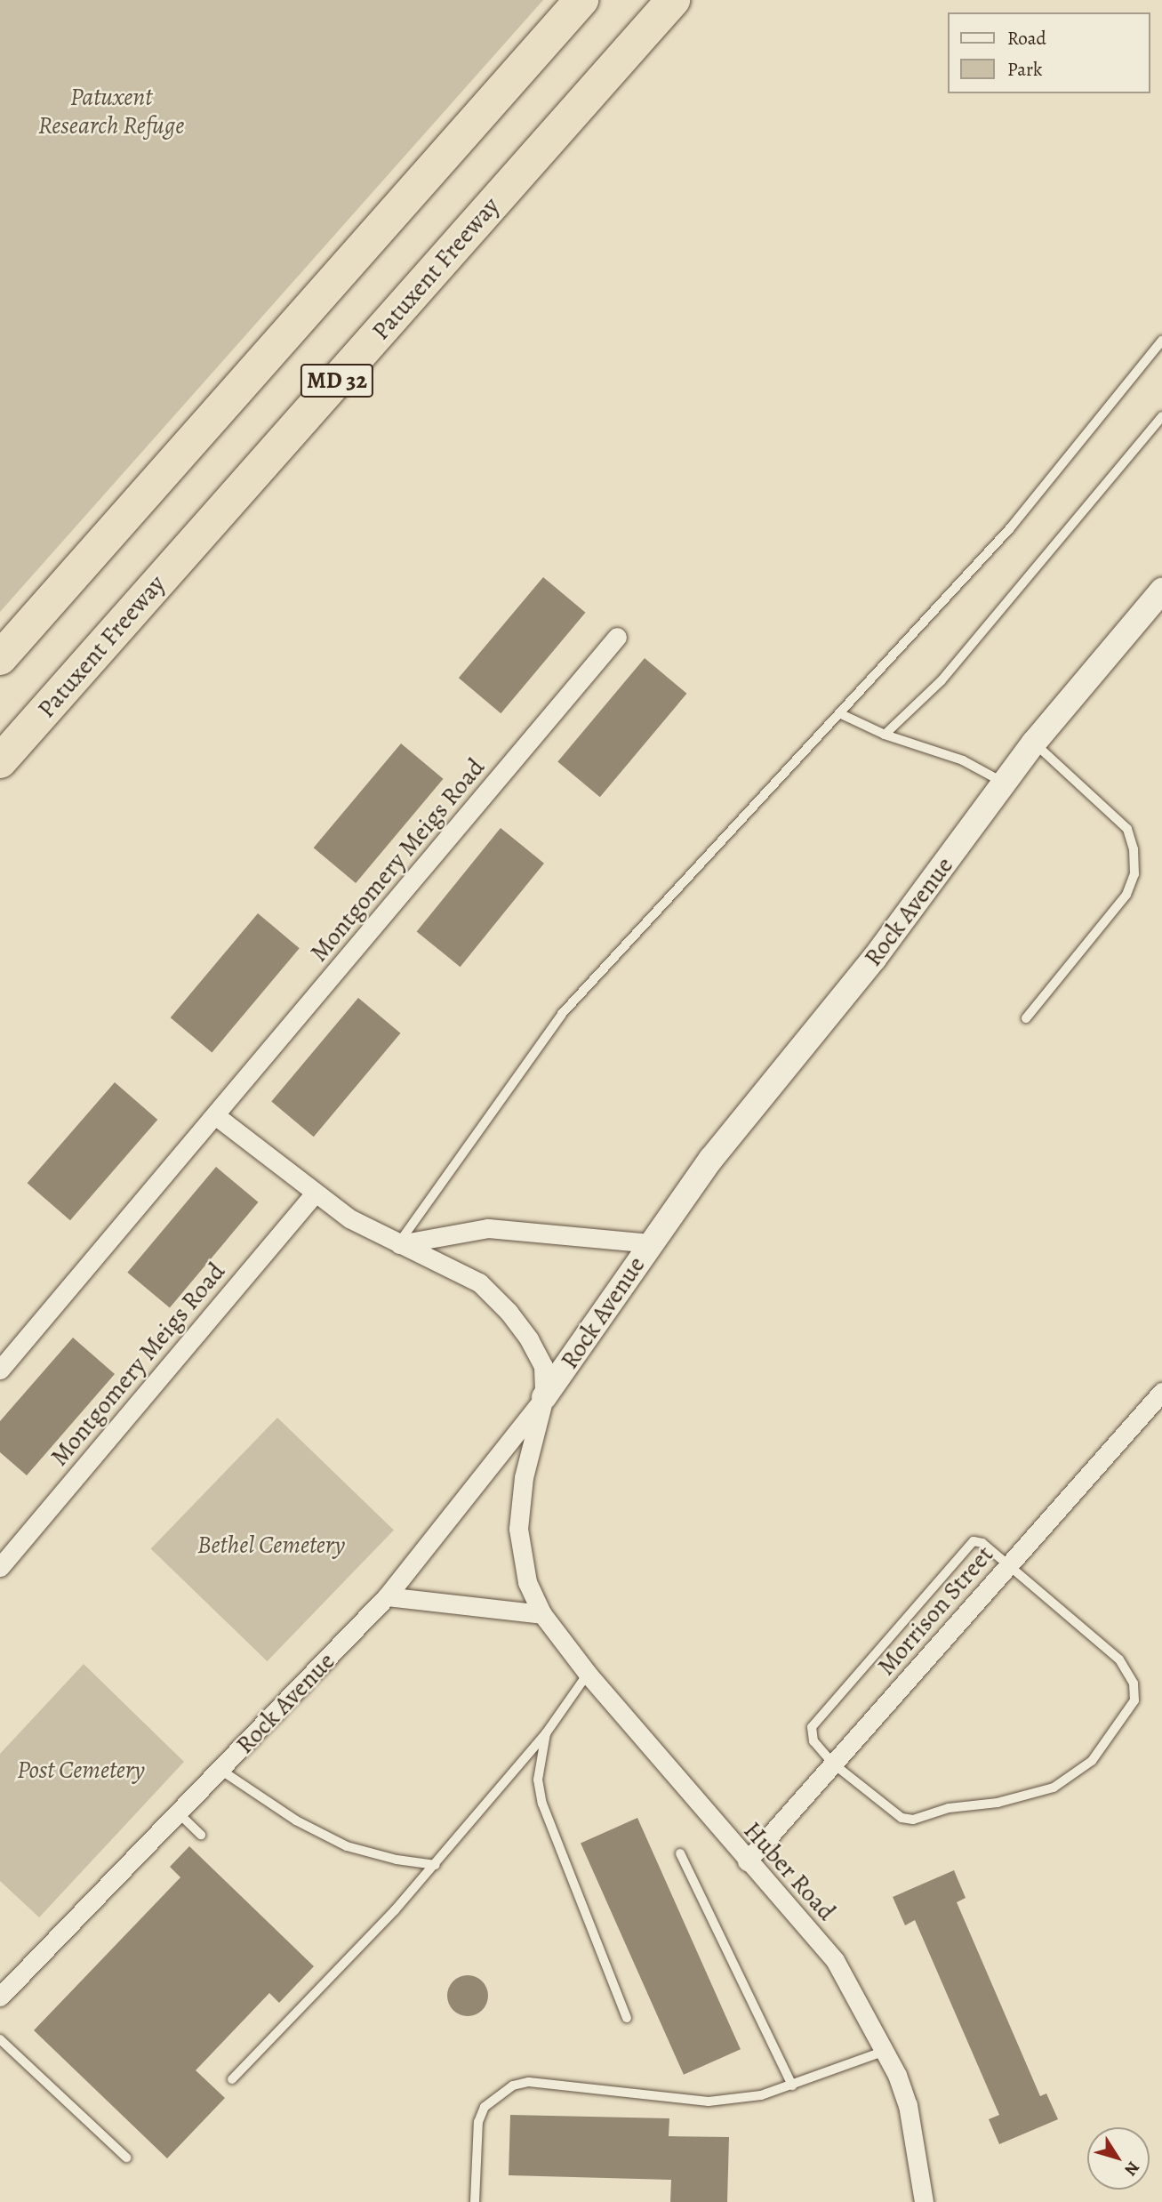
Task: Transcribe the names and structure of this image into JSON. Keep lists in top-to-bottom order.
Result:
{
  "streets": {
    "highway": ["Patuxent Freeway", "MD 32"],
    "street": [
      "Montgomery Meigs Road",
      "Rock Avenue",
      "Morrison Street",
      "Huber Road"
    ]
  },
  "crossings": [
    ["Rock Avenue", "Huber Road"],
    ["Morrison Street", "Huber Road"]
  ],
  "parks": ["Patuxent Research Refuge", "Bethel Cemetery", "Post Cemetery"],
  "legend": ["Road", "Park"],
  "north": "bottom right"
}
